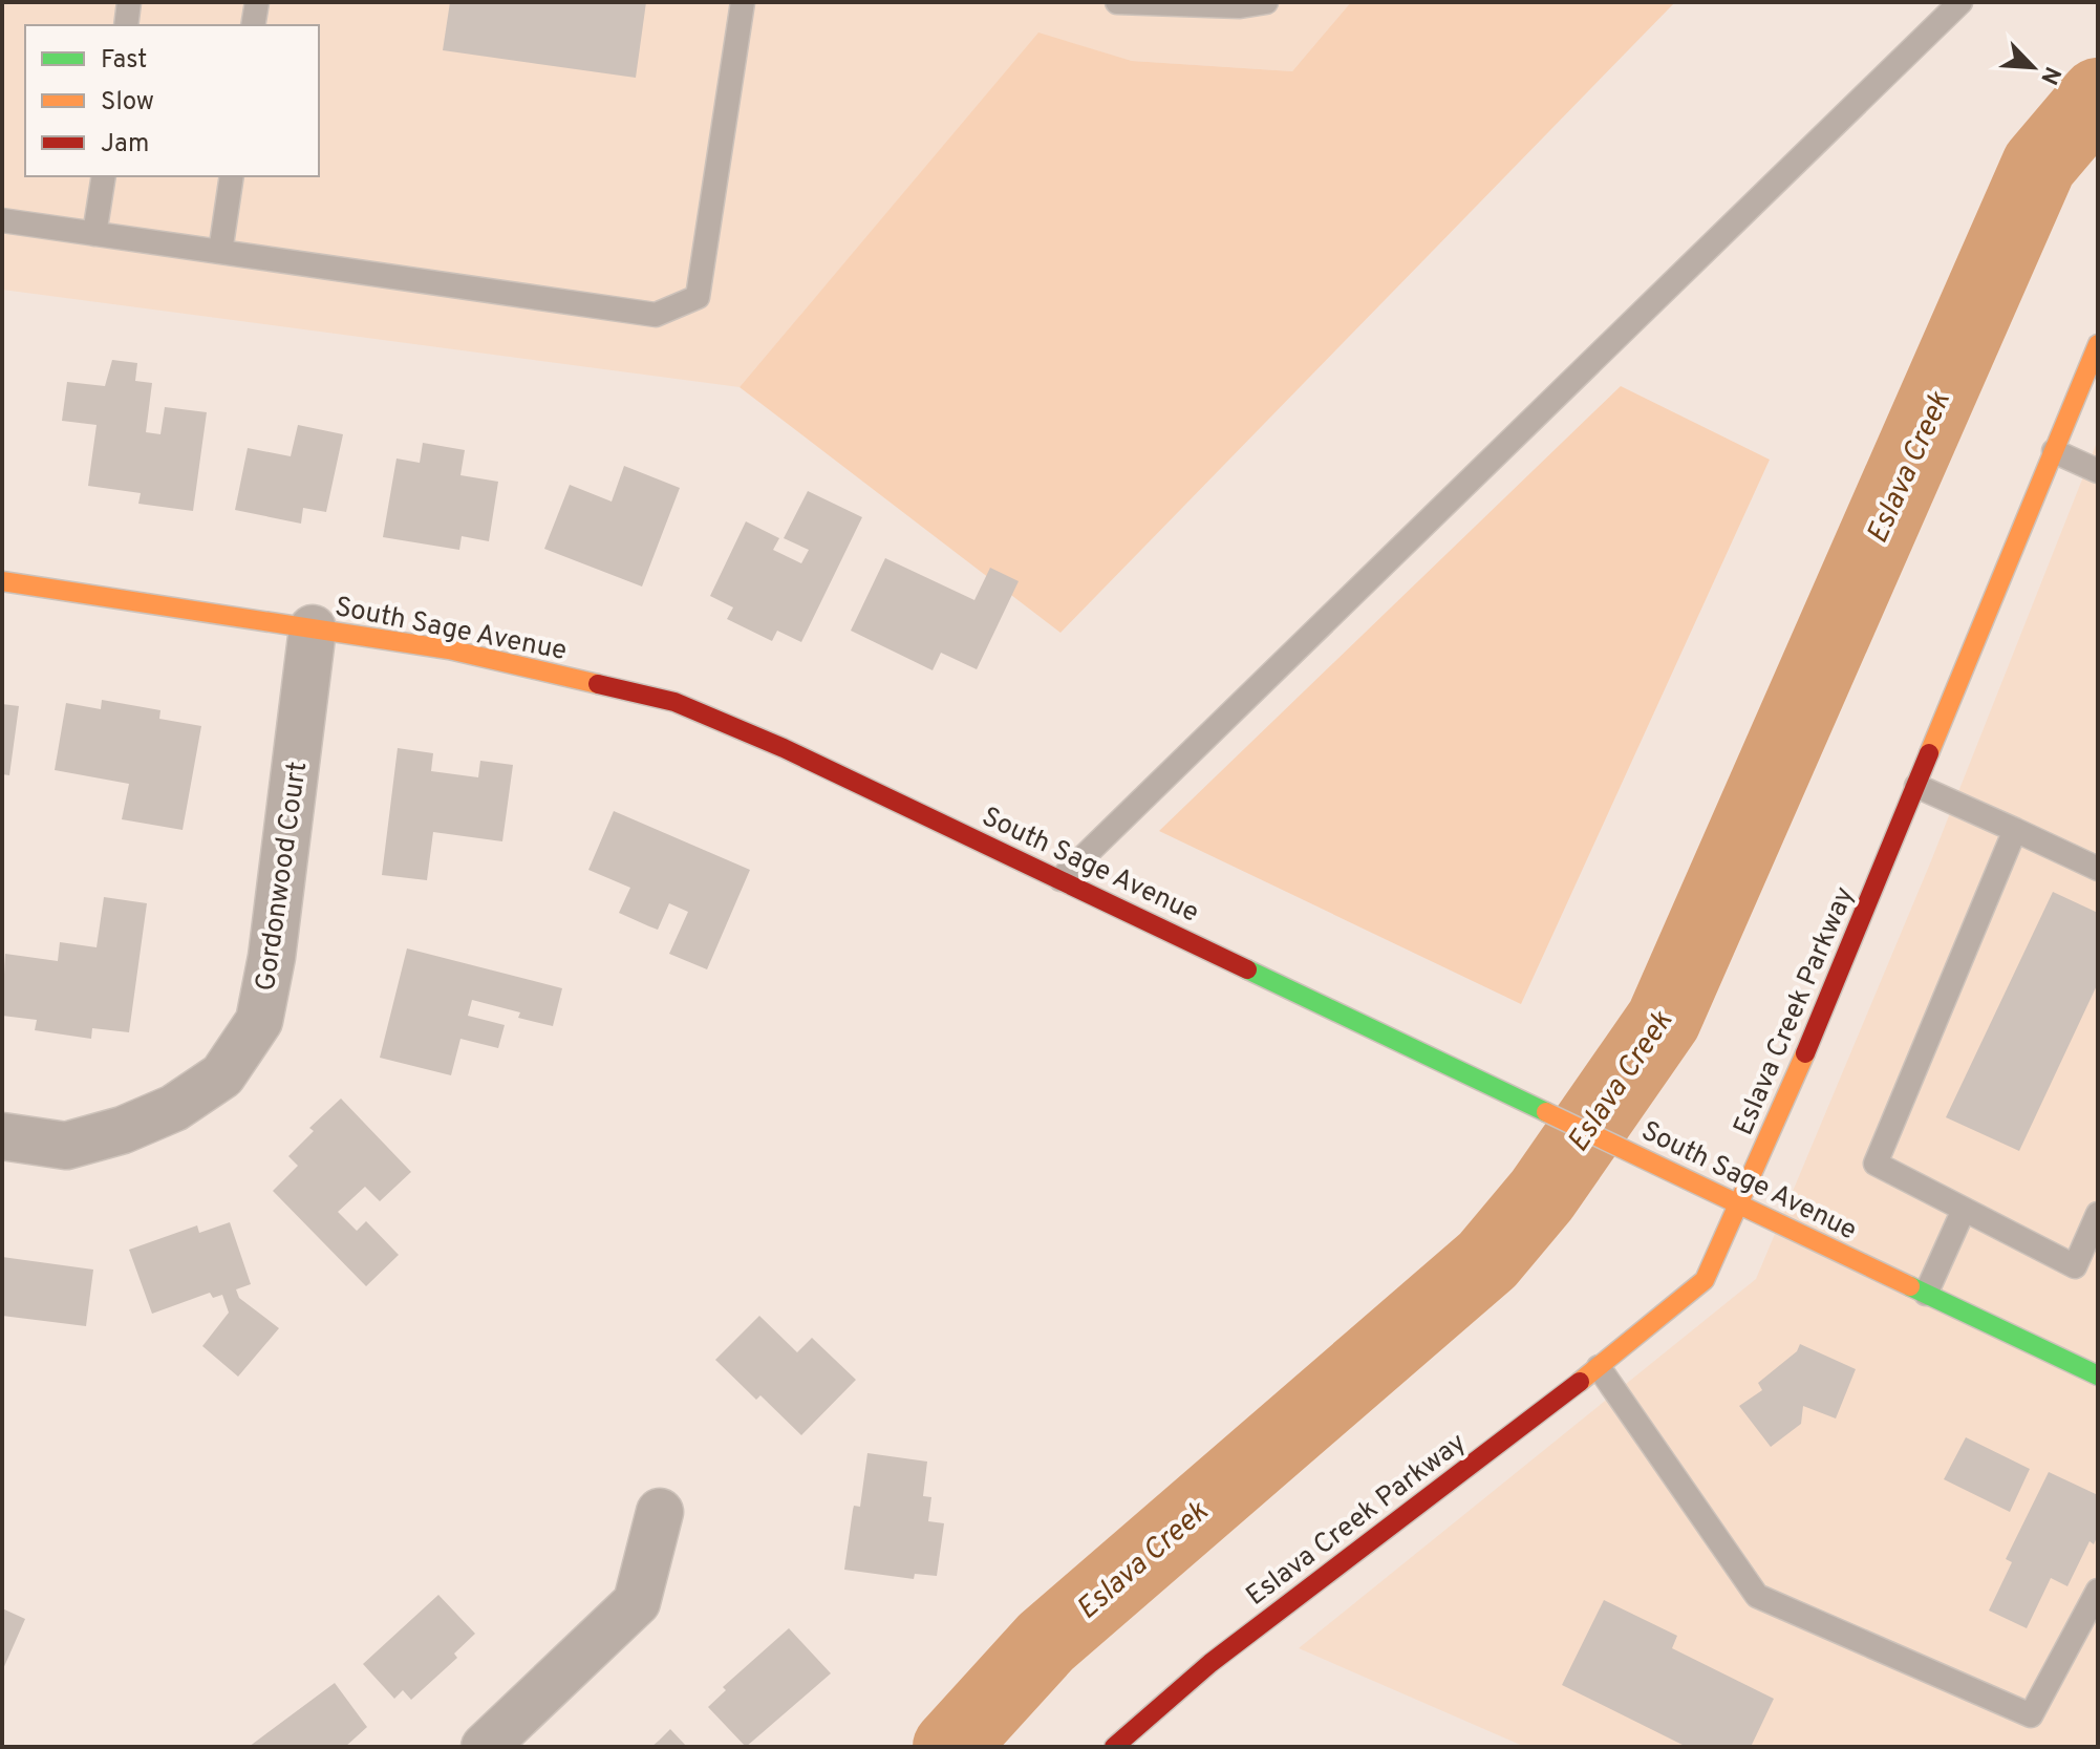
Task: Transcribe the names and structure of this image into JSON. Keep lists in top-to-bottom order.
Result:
{
  "streets": {
    "street": ["South Sage Avenue", "Gordonwood Court", "Eslava Creek Parkway"]
  },
  "crossings": [
    ["South Sage Avenue", "Gordonwood Court"],
    ["South Sage Avenue", "Eslava Creek Parkway"]
  ],
  "water": ["Eslava Creek"],
  "legend": ["Fast", "Slow", "Jam"],
  "north": "bottom right"
}
